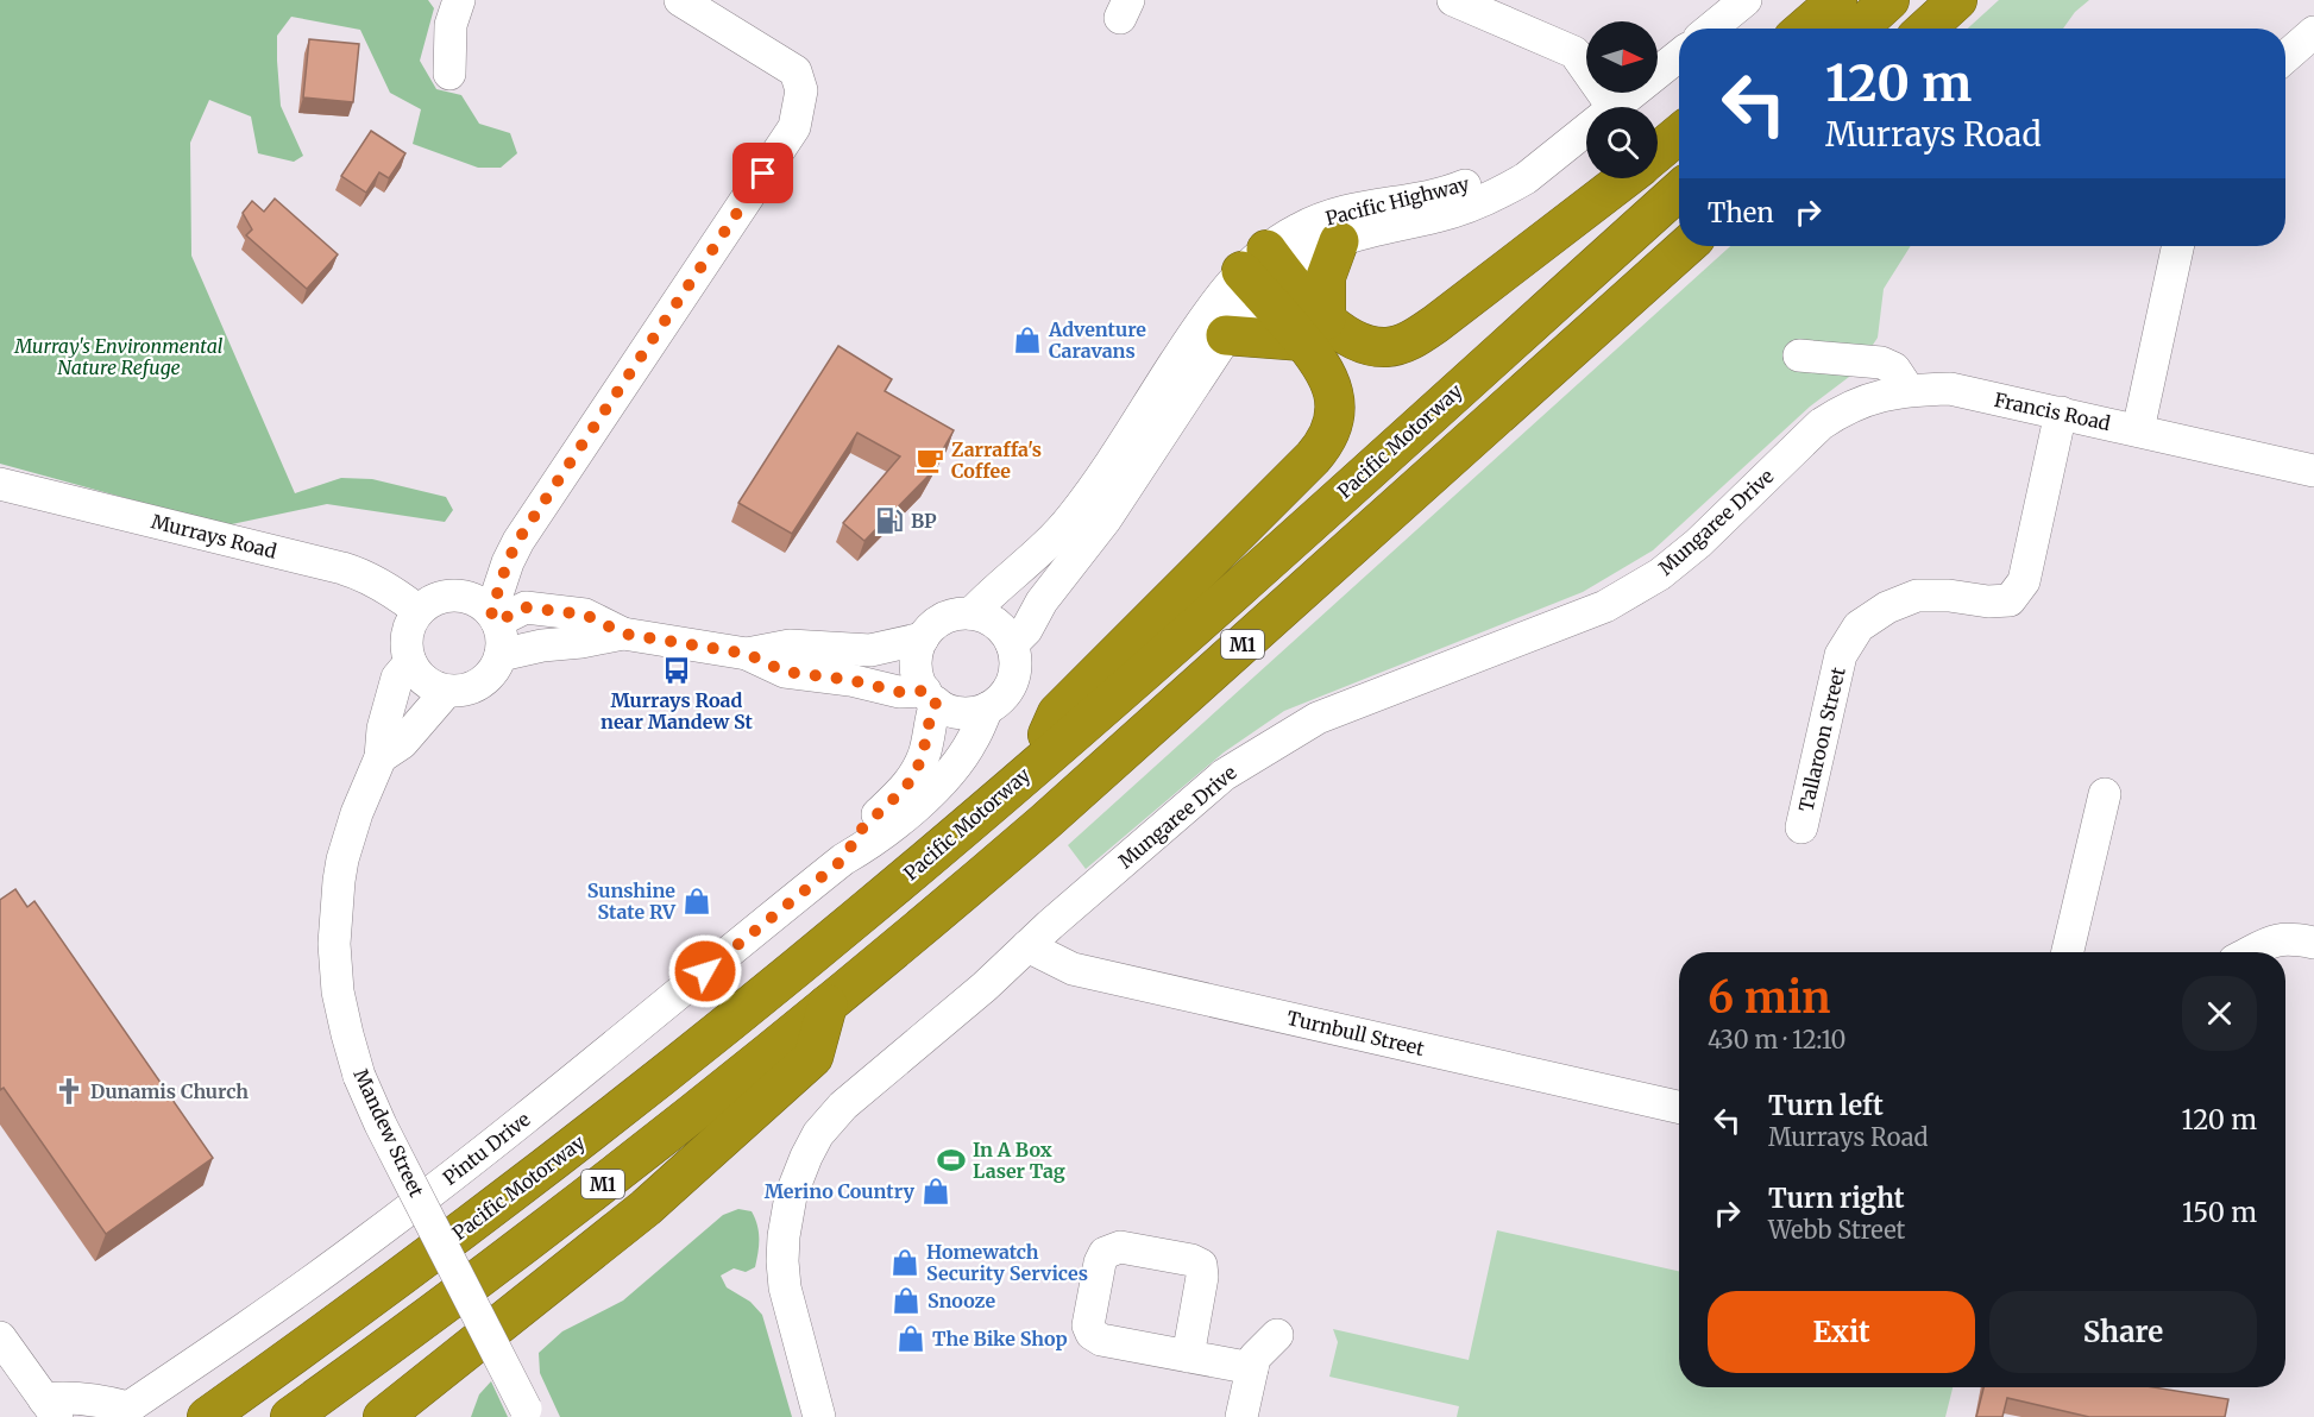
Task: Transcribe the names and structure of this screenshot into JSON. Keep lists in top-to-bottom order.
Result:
{
  "streets": {
    "highway": ["Pacific Motorway", "M1"],
    "street": [
      "Pacific Highway",
      "Francis Road",
      "Mungaree Drive",
      "Murrays Road",
      "Tallaroon Street",
      "Turnbull Street",
      "Mandew Street",
      "Pintu Drive"
    ]
  },
  "crossings": [
    ["Pacific Highway", "Pintu Drive"],
    ["Francis Road", "Mungaree Drive"],
    ["Francis Road", "Tallaroon Street"],
    ["Mungaree Drive", "Turnbull Street"],
    ["Murrays Road", "Mandew Street"]
  ],
  "parks": ["Murray's Environmental Nature Refuge"],
  "places": {
    "shop": [
      "Adventure Caravans",
      "Sunshine State RV",
      "Merino Country",
      "Homewatch Security Services",
      "Snooze",
      "The Bike Shop"
    ],
    "cafe": ["Zarraffa's Coffee"],
    "fuel station": ["BP"],
    "bus stop": ["Murrays Road near Mandew St"],
    "church": ["Dunamis Church"],
    "sports": ["In A Box Laser Tag"]
  },
  "north": "right",
  "page": {
    "turn": ["120 m", "Murrays Road"],
    "then": "Then",
    "heading": ["6 min", "430 m · 12:10"],
    "list": [
      {
        "name": "Turn left",
        "note": "Murrays Road",
        "value": "120 m"
      },
      {
        "name": "Turn right",
        "note": "Webb Street",
        "value": "150 m"
      }
    ],
    "buttons": ["Exit", "Share"]
  }
}
